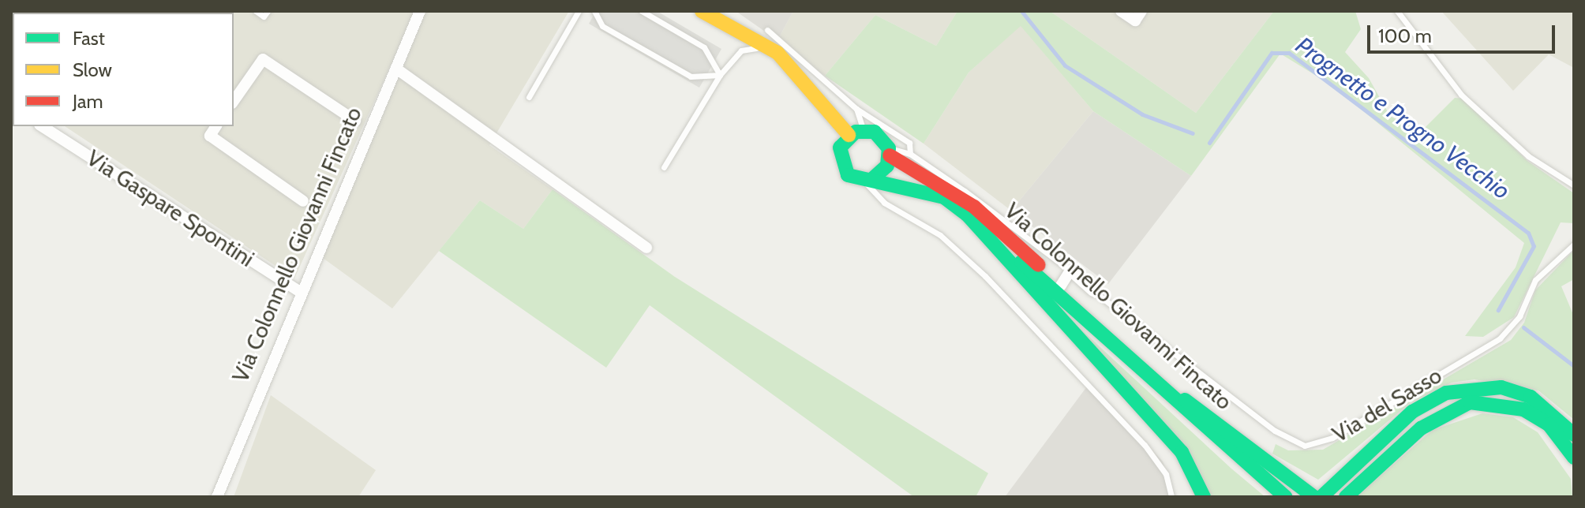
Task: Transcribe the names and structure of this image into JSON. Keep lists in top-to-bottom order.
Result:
{
  "streets": {
    "main road": ["Via Colonnello Giovanni Fincato"],
    "street": ["Via Gaspare Spontini", "Via del Sasso"]
  },
  "crossings": [
    ["Via Gaspare Spontini", "Via Colonnello Giovanni Fincato"]
  ],
  "water": ["Prognetto e Progno Vecchio"],
  "legend": ["Fast", "Slow", "Jam"],
  "scale_bar": "100 m"
}
